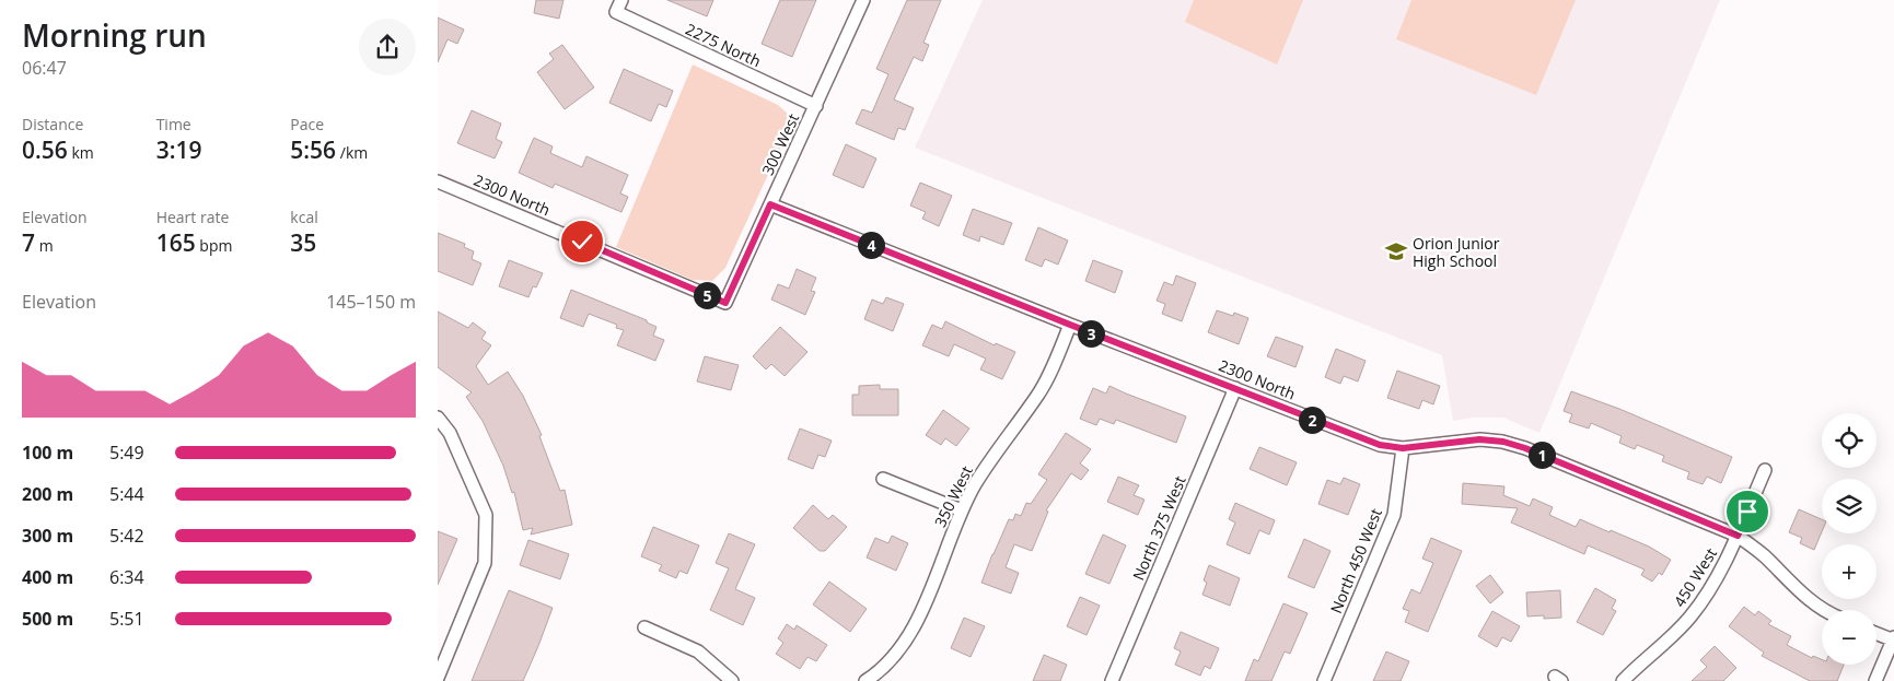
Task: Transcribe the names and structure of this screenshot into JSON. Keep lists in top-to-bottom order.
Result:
{
  "streets": {
    "street": [
      "2275 North",
      "300 West",
      "2300 North",
      "350 West",
      "North 375 West",
      "North 450 West",
      "450 West"
    ]
  },
  "crossings": [
    ["2275 North", "300 West"],
    ["300 West", "2300 North"],
    ["2300 North", "350 West"],
    ["2300 North", "North 375 West"],
    ["2300 North", "North 450 West"],
    ["2300 North", "450 West"]
  ],
  "places": {
    "school or university": ["Orion Junior High School"]
  },
  "page": {
    "heading": ["Morning run", "06:47"],
    "stats": [
      ["Distance", "0.56 km"],
      ["Time", "3:19"],
      ["Pace", "5:56 /km"],
      ["Elevation", "7 m"],
      ["Heart rate", "165 bpm"],
      ["kcal", "35"]
    ],
    "pins": [
      "4",
      "5",
      "3",
      "2",
      "1"
    ],
    "chart": ["Elevation", "145–150 m"],
    "map_buttons": ["+", "−"],
    "list": [
      {
        "name": "100 m",
        "note": "5:49"
      },
      {
        "name": "200 m",
        "note": "5:44"
      },
      {
        "name": "300 m",
        "note": "5:42"
      },
      {
        "name": "400 m",
        "note": "6:34"
      },
      {
        "name": "500 m",
        "note": "5:51"
      }
    ]
  }
}
